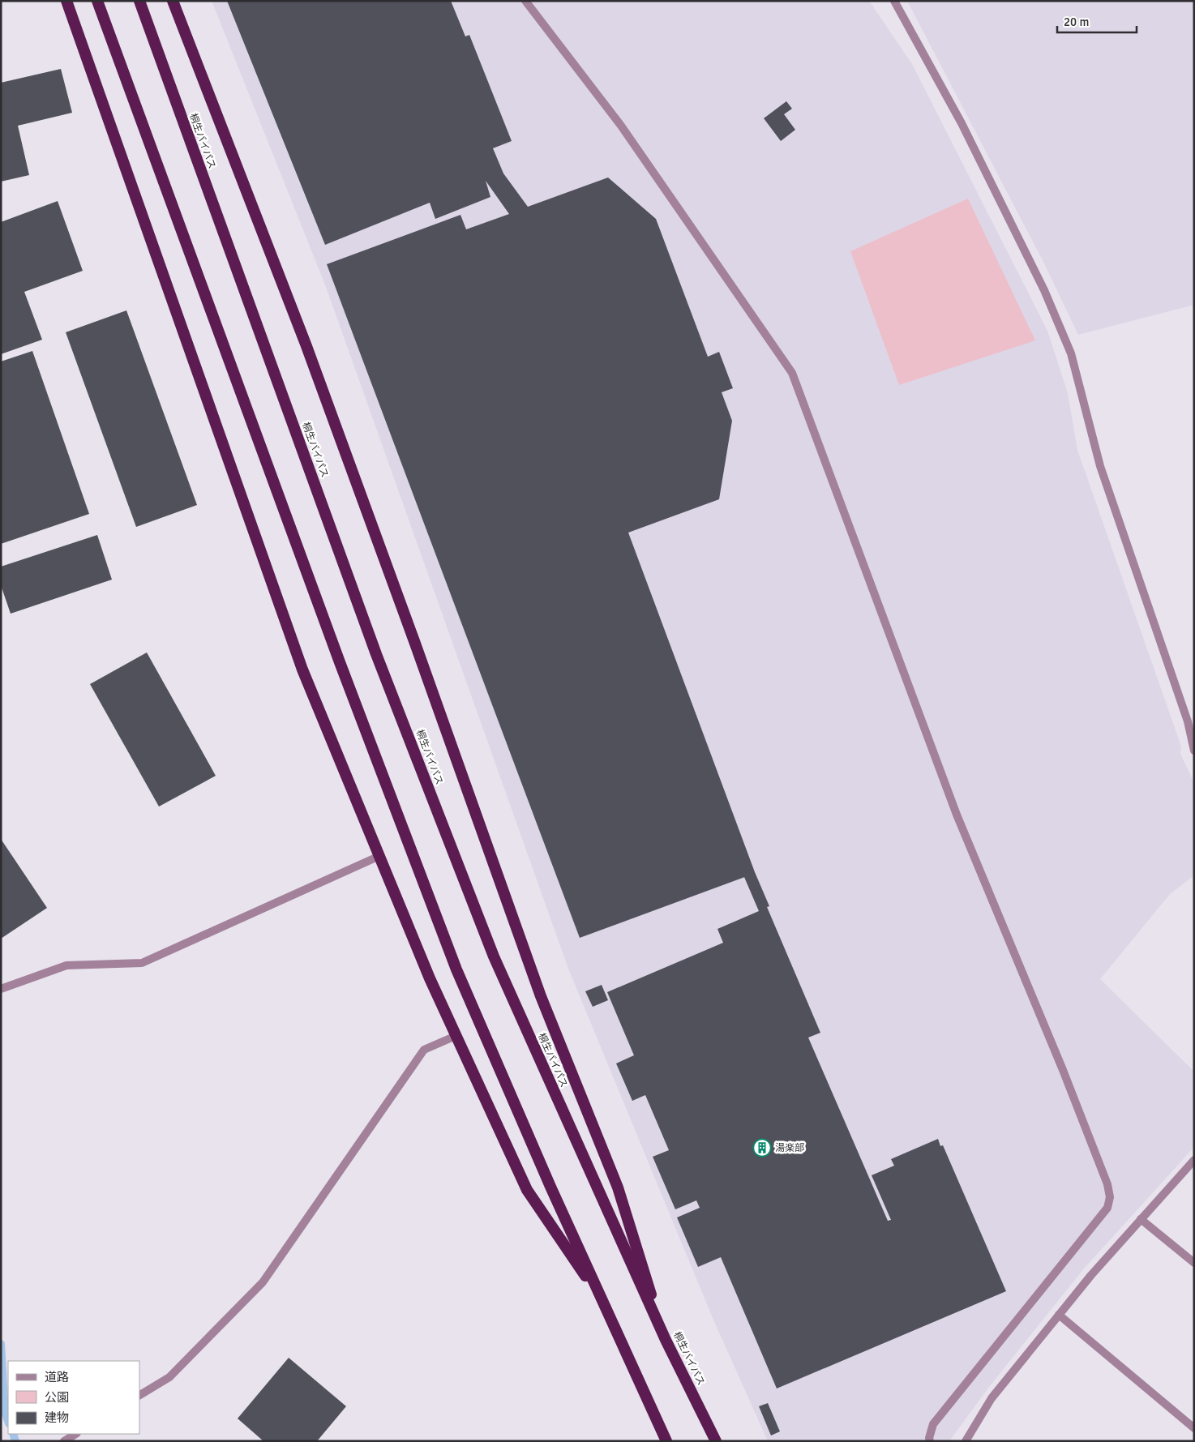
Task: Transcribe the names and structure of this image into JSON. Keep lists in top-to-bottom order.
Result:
{
  "streets": {
    "highway": ["桐生バイパス"]
  },
  "places": {
    "building": ["湯楽部"]
  },
  "legend": ["道路", "公園", "建物"],
  "scale_bar": "20 m"
}
